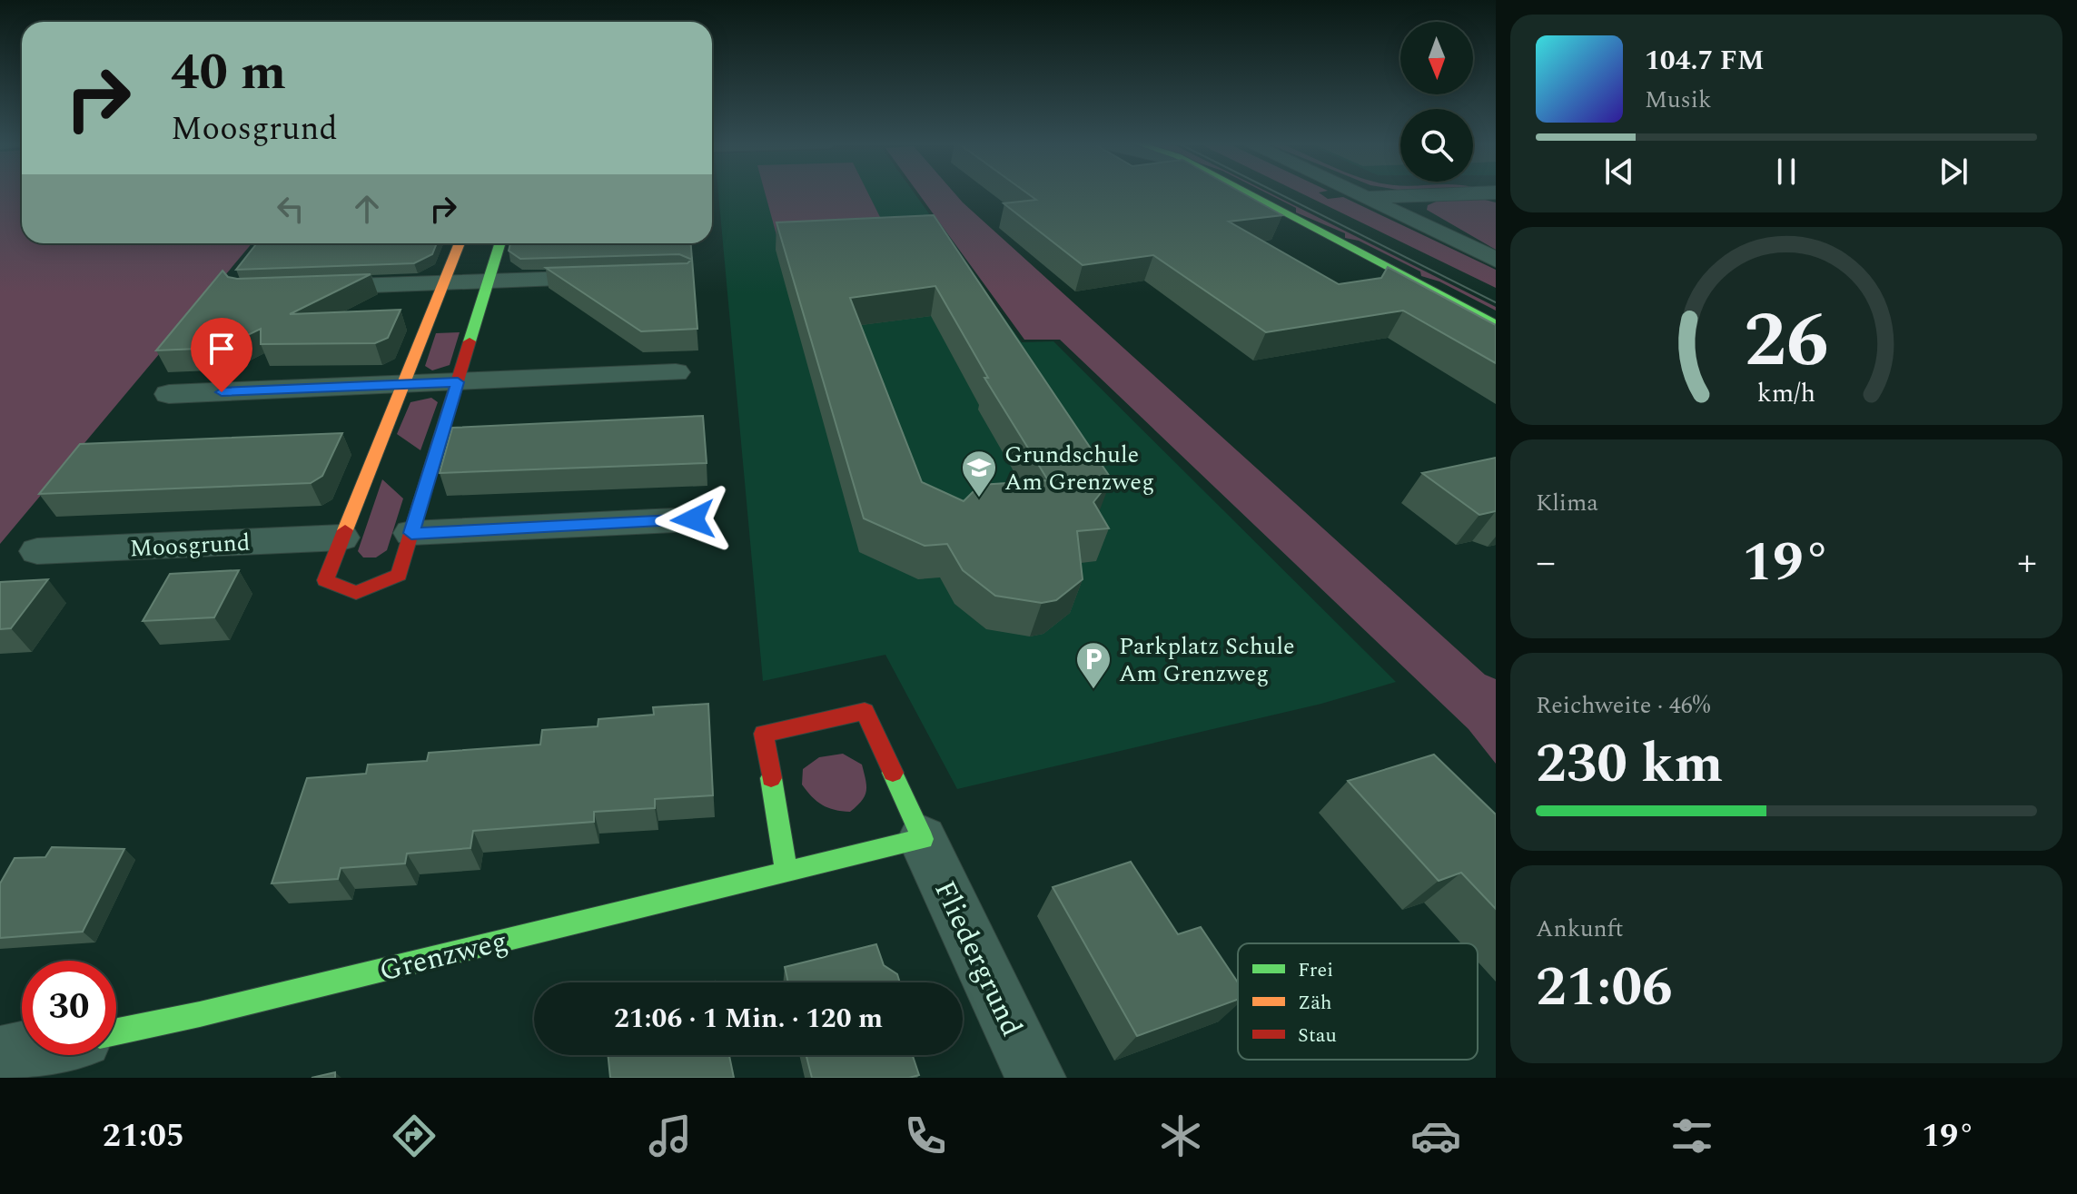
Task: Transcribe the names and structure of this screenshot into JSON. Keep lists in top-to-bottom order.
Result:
{
  "streets": {
    "street": ["Moosgrund", "Grenzweg", "Fliedergrund"]
  },
  "crossings": [
    ["Grenzweg", "Fliedergrund"]
  ],
  "places": {
    "school or university": ["Grundschule Am Grenzweg"],
    "parking": ["Parkplatz Schule Am Grenzweg"]
  },
  "legend": ["Frei", "Zäh", "Stau"],
  "north": "bottom",
  "page": {
    "turn": ["40 m", "Moosgrund"],
    "song": ["104.7 FM", "Musik"],
    "tile": [
      "Klima",
      ["Reichweite · 46%", "230 km"],
      ["Ankunft", "21:06"]
    ],
    "heat": ["−", "19°", "+"],
    "limit": "30",
    "trip": "21:06 · 1 Min. · 120 m",
    "tabs": ["21:05", "19°"],
    "gauge": ["26", "km/h"]
  }
}
